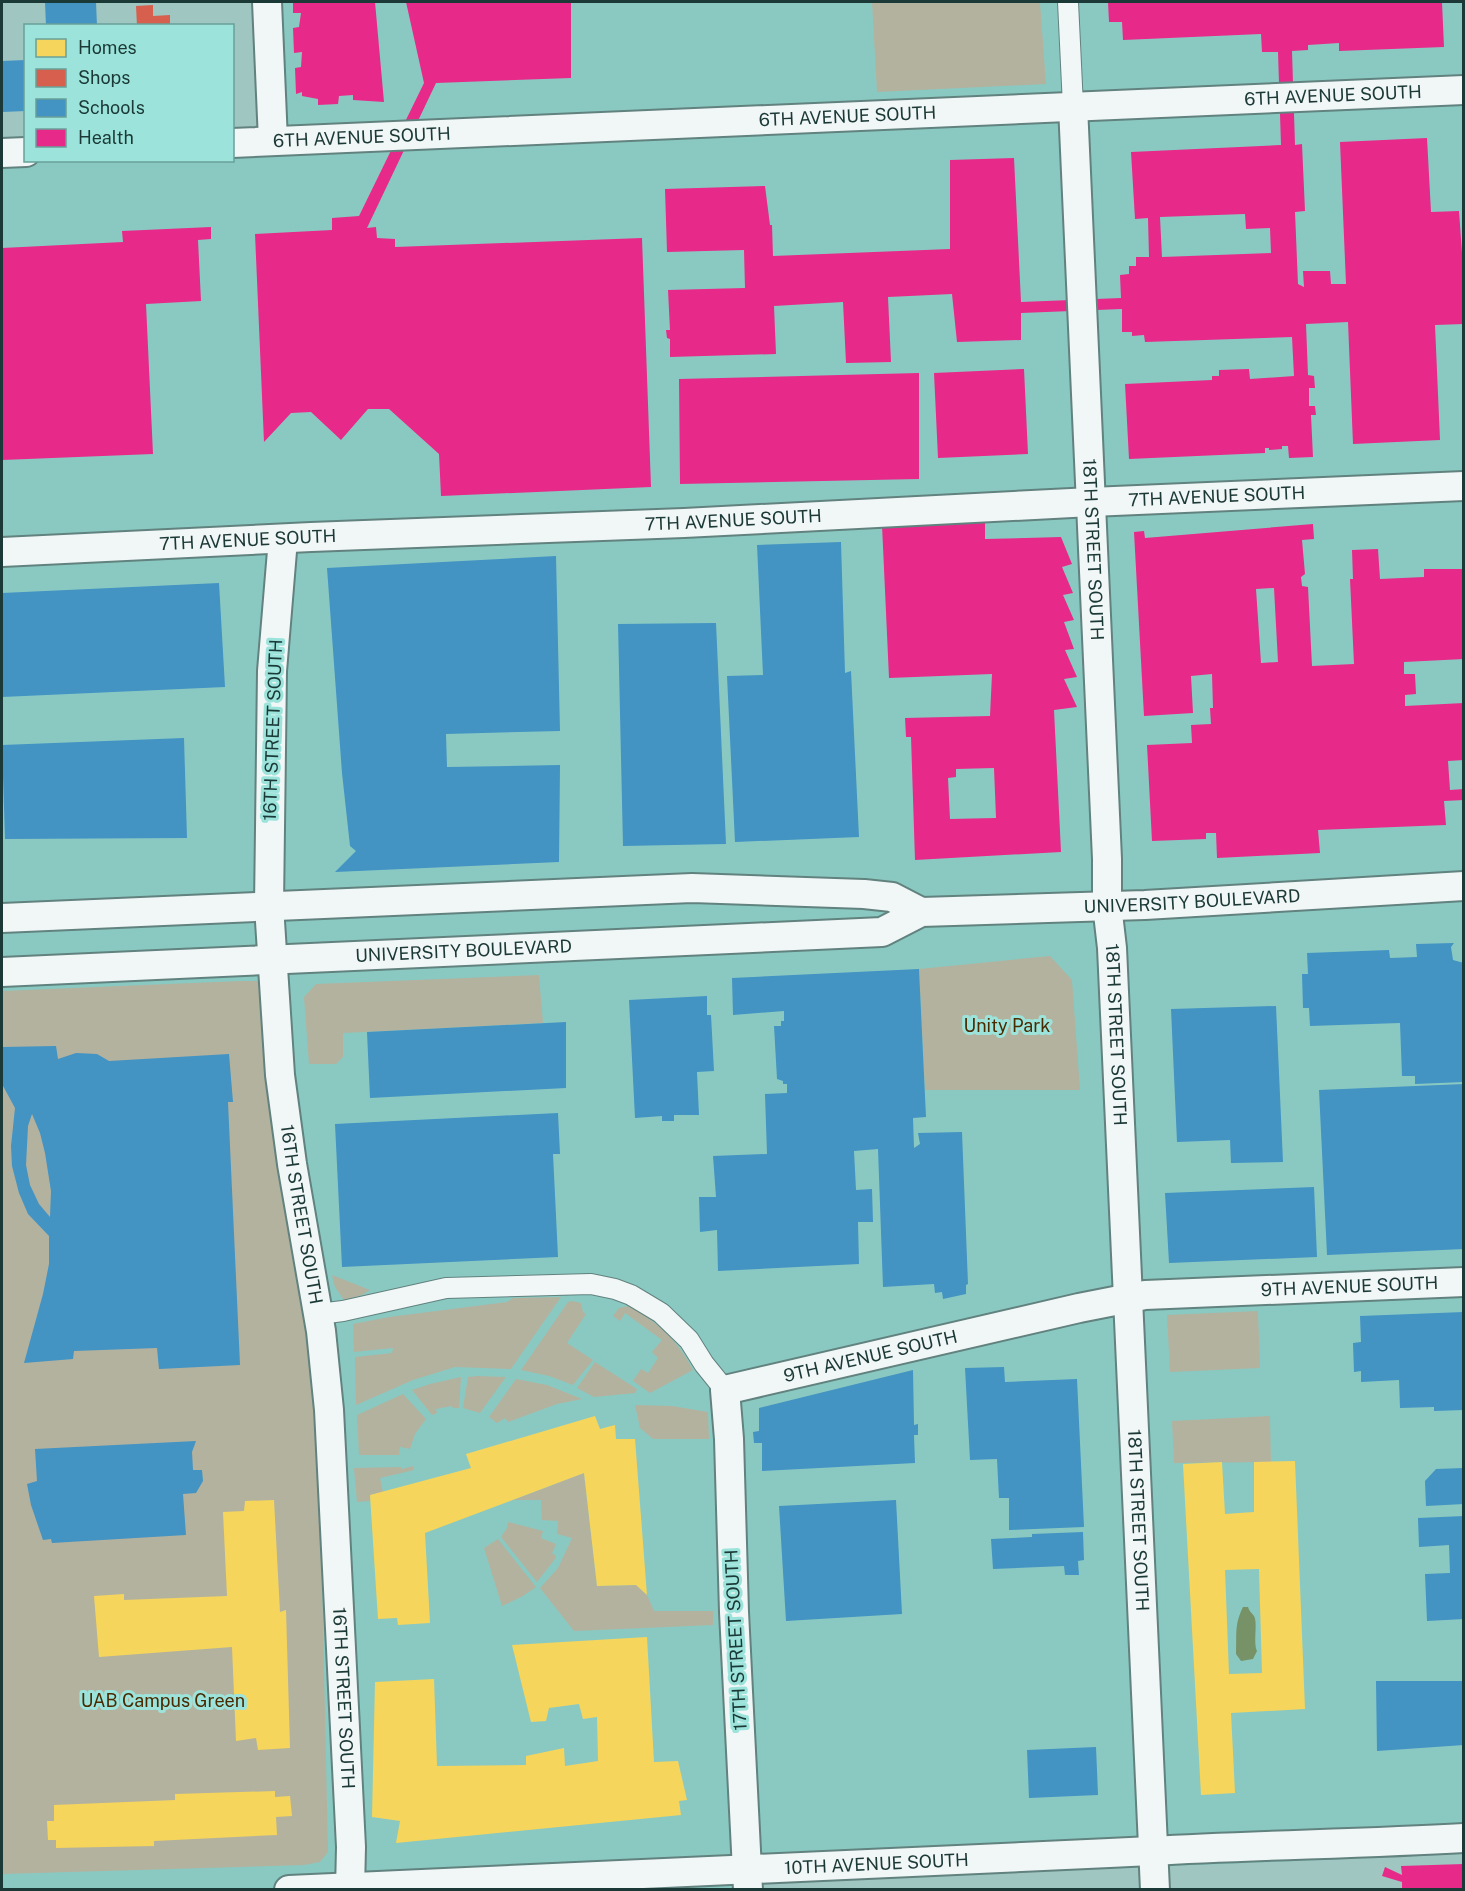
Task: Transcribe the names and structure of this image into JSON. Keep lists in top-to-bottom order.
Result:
{
  "streets": {
    "street": [
      "6TH AVENUE SOUTH",
      "7TH AVENUE SOUTH",
      "18TH STREET SOUTH",
      "16TH STREET SOUTH",
      "UNIVERSITY BOULEVARD",
      "9TH AVENUE SOUTH",
      "17TH STREET SOUTH",
      "10TH AVENUE SOUTH"
    ]
  },
  "crossings": [
    ["6TH AVENUE SOUTH", "18TH STREET SOUTH"],
    ["7TH AVENUE SOUTH", "18TH STREET SOUTH"],
    ["7TH AVENUE SOUTH", "16TH STREET SOUTH"],
    ["18TH STREET SOUTH", "UNIVERSITY BOULEVARD"],
    ["18TH STREET SOUTH", "9TH AVENUE SOUTH"],
    ["18TH STREET SOUTH", "10TH AVENUE SOUTH"],
    ["16TH STREET SOUTH", "UNIVERSITY BOULEVARD"],
    ["16TH STREET SOUTH", "10TH AVENUE SOUTH"],
    ["9TH AVENUE SOUTH", "17TH STREET SOUTH"],
    ["17TH STREET SOUTH", "10TH AVENUE SOUTH"]
  ],
  "parks": ["Unity Park", "UAB Campus Green"],
  "legend": [
    "Homes",
    "Shops",
    "Schools",
    "Health"
  ]
}
